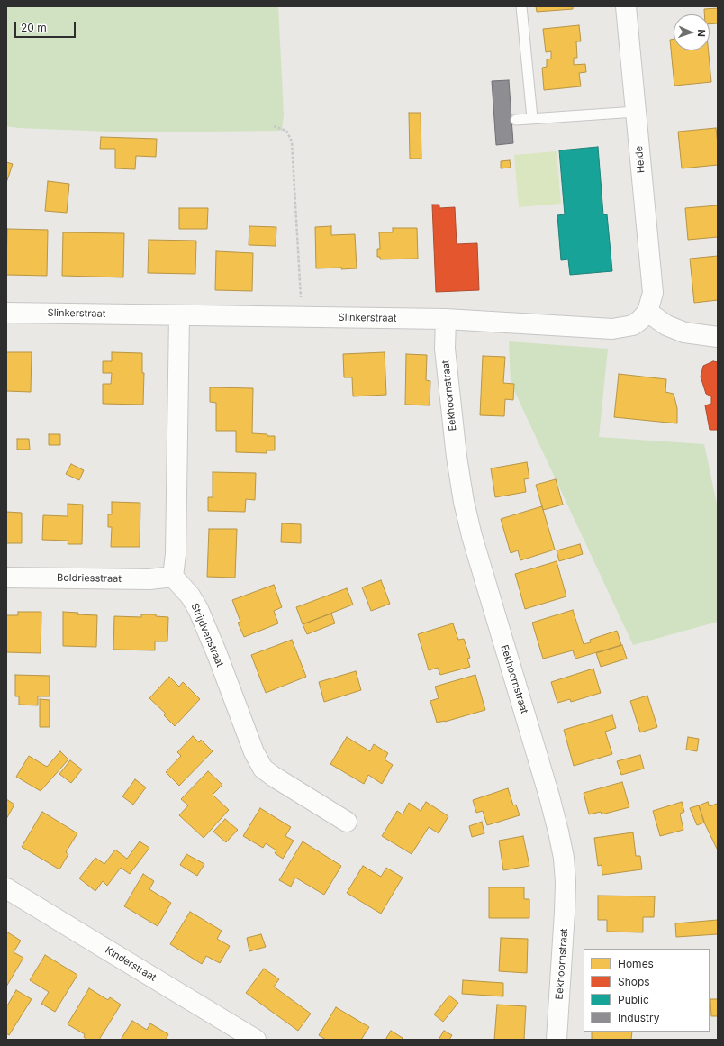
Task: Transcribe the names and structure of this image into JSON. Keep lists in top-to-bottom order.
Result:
{
  "streets": {
    "street": [
      "Heide",
      "Slinkerstraat",
      "Eekhoornstraat",
      "Boldriesstraat",
      "Strijdvenstraat",
      "Kinderstraat"
    ]
  },
  "crossings": [
    ["Heide", "Slinkerstraat"],
    ["Slinkerstraat", "Eekhoornstraat"],
    ["Boldriesstraat", "Strijdvenstraat"]
  ],
  "legend": [
    "Homes",
    "Shops",
    "Public",
    "Industry"
  ],
  "scale_bar": "20 m",
  "north": "right"
}
